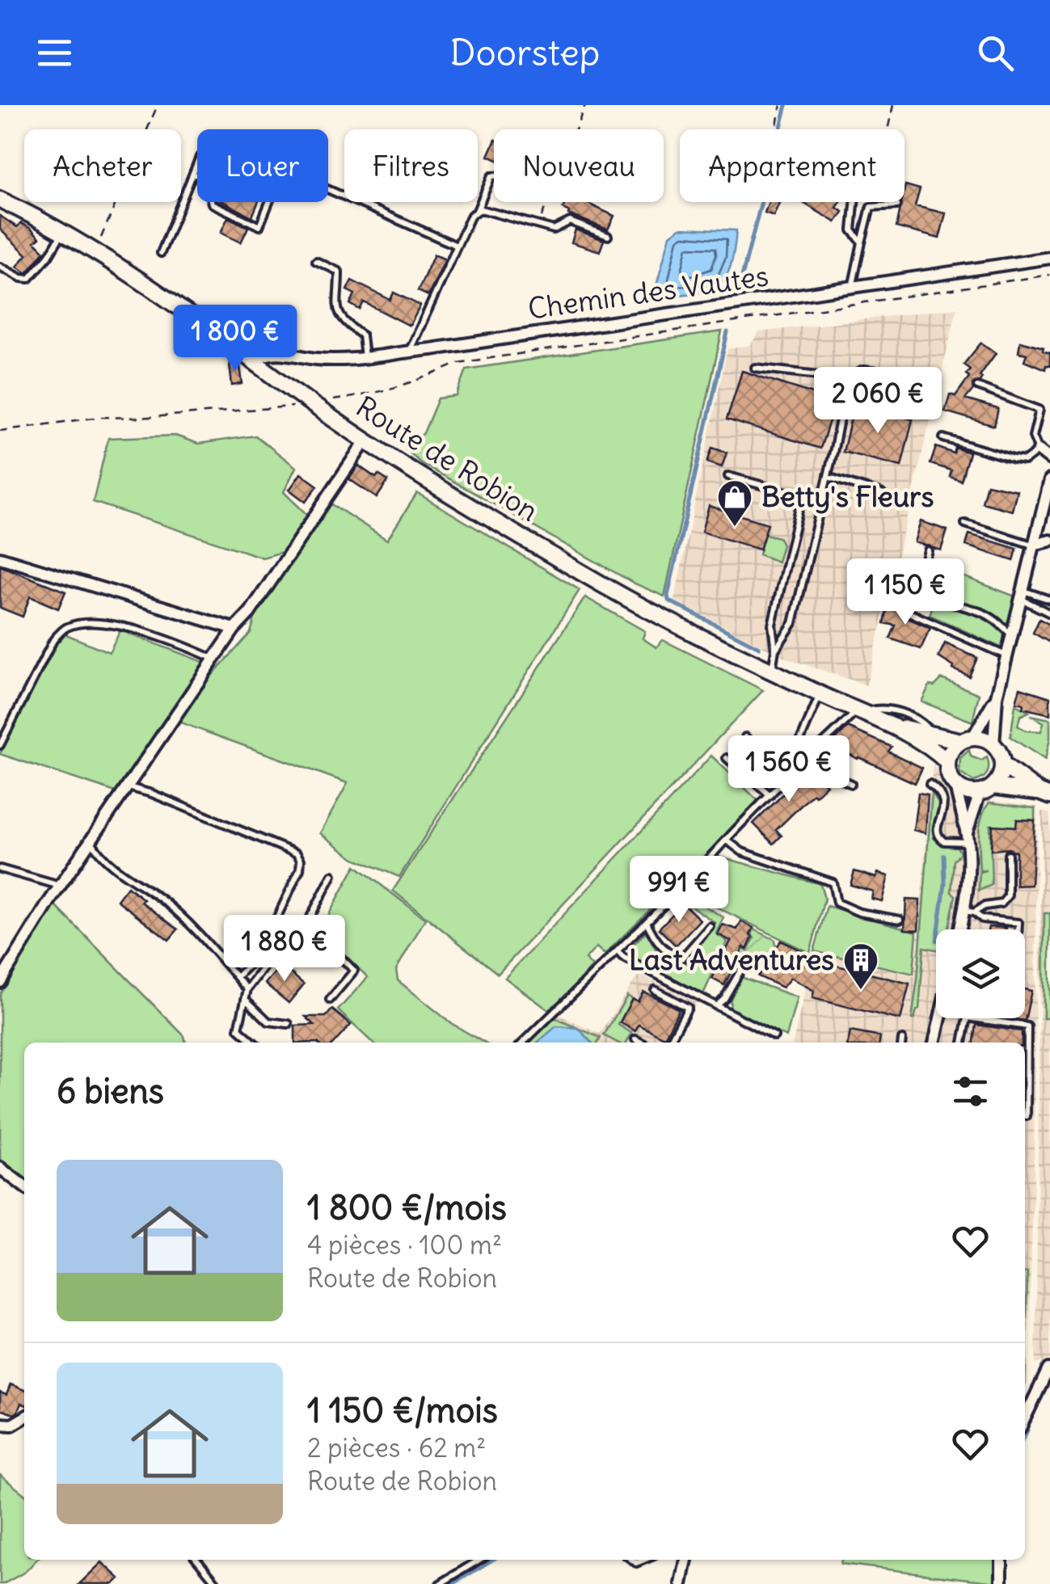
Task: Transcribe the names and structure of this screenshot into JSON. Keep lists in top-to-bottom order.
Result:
{
  "streets": {
    "main road": ["Route de Robion"],
    "street": ["Chemin des Vautes"]
  },
  "crossings": [
    ["Chemin des Vautes", "Route de Robion"]
  ],
  "places": {
    "shop": ["Betty's Fleurs"],
    "building": ["Last Adventures"]
  },
  "page": {
    "header": "Doorstep",
    "chip": [
      "Acheter",
      "Louer",
      "Filtres",
      "Nouveau",
      "Appartement"
    ],
    "price": [
      "1 800 €",
      "2 060 €",
      "1 150 €",
      "1 560 €",
      "991 €",
      "1 880 €"
    ],
    "heading": "6 biens",
    "list": [
      {
        "name": "1 800 €/mois",
        "note": "4 pièces · 100 m² · Route de Robion"
      },
      {
        "name": "1 150 €/mois",
        "note": "2 pièces · 62 m² · Route de Robion"
      }
    ]
  }
}
